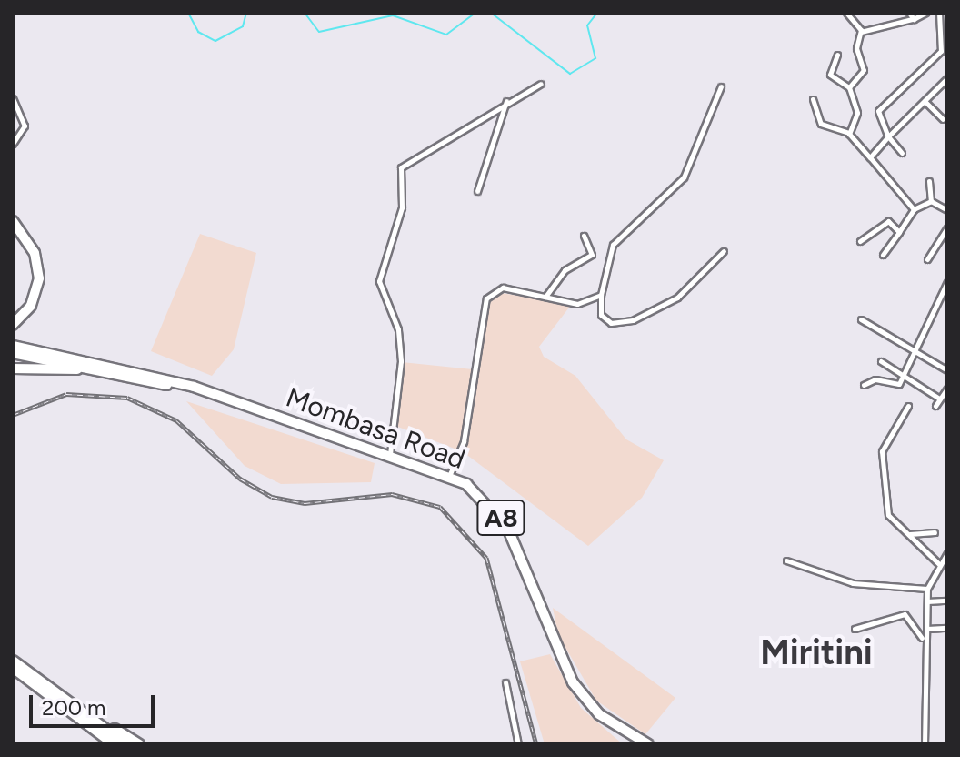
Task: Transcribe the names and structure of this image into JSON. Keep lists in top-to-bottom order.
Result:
{
  "streets": {
    "highway": ["Mombasa Road", "A8"]
  },
  "districts": ["Miritini"],
  "scale_bar": "200 m"
}
